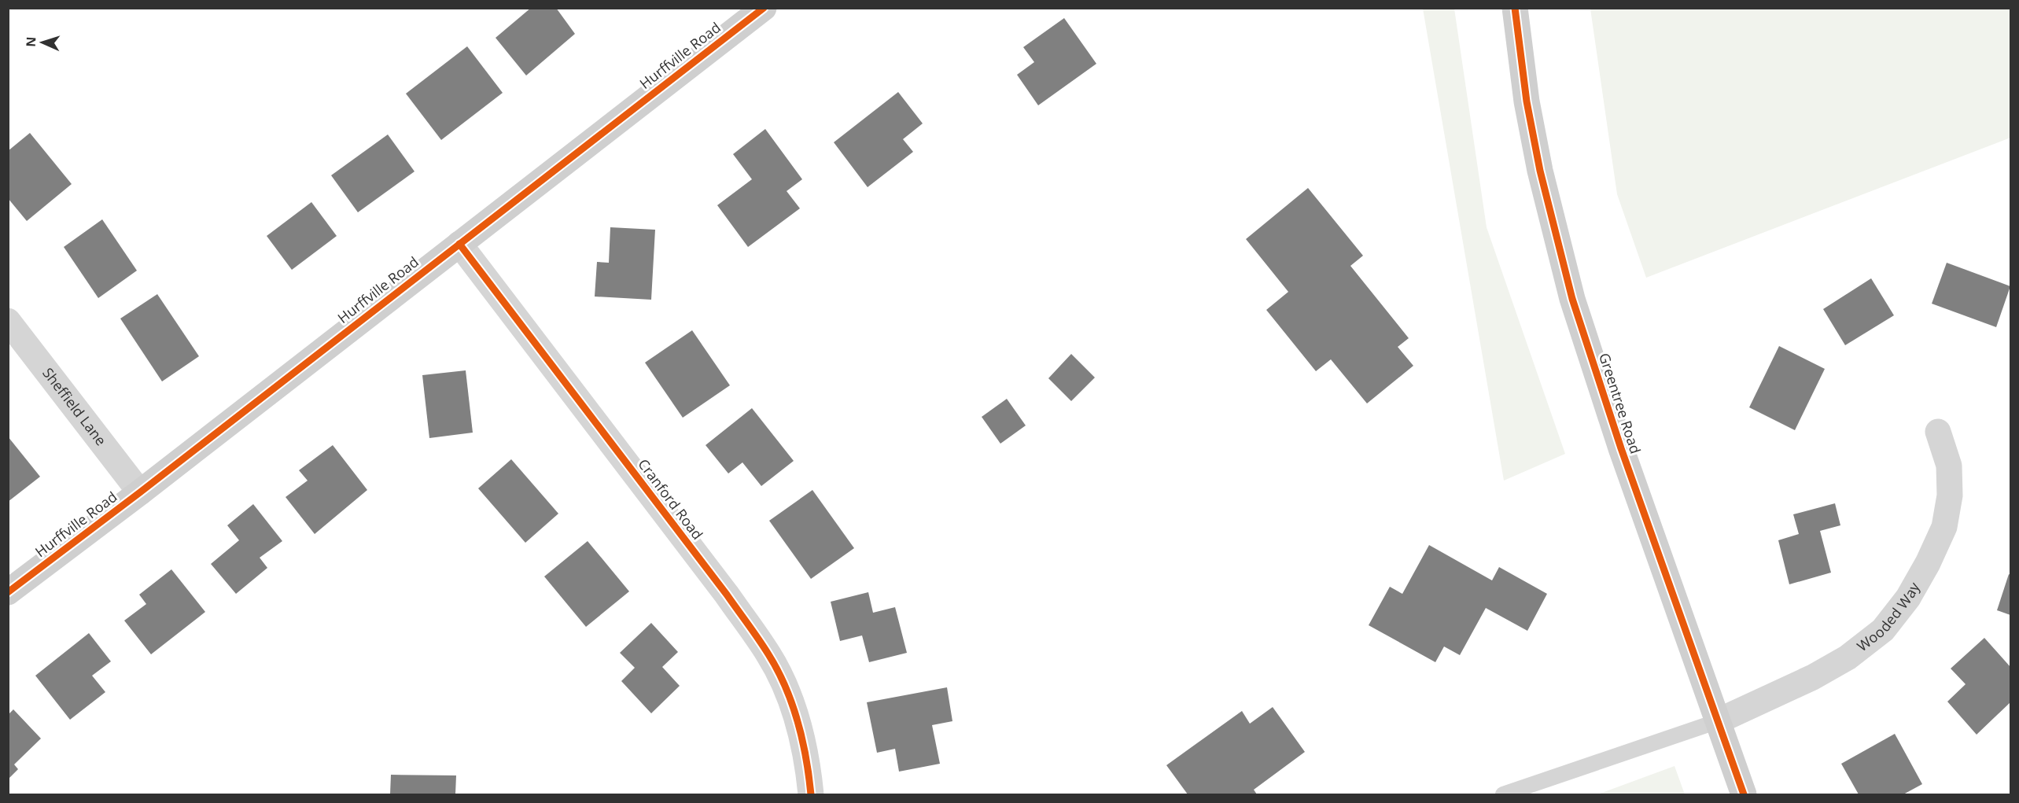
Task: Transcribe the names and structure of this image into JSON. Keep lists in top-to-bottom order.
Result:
{
  "streets": {
    "street": [
      "Hurffville Road",
      "Greentree Road",
      "Sheffield Lane",
      "Cranford Road",
      "Wooded Way"
    ]
  },
  "crossings": [
    ["Hurffville Road", "Sheffield Lane"],
    ["Hurffville Road", "Cranford Road"],
    ["Greentree Road", "Wooded Way"]
  ],
  "north": "left"
}
